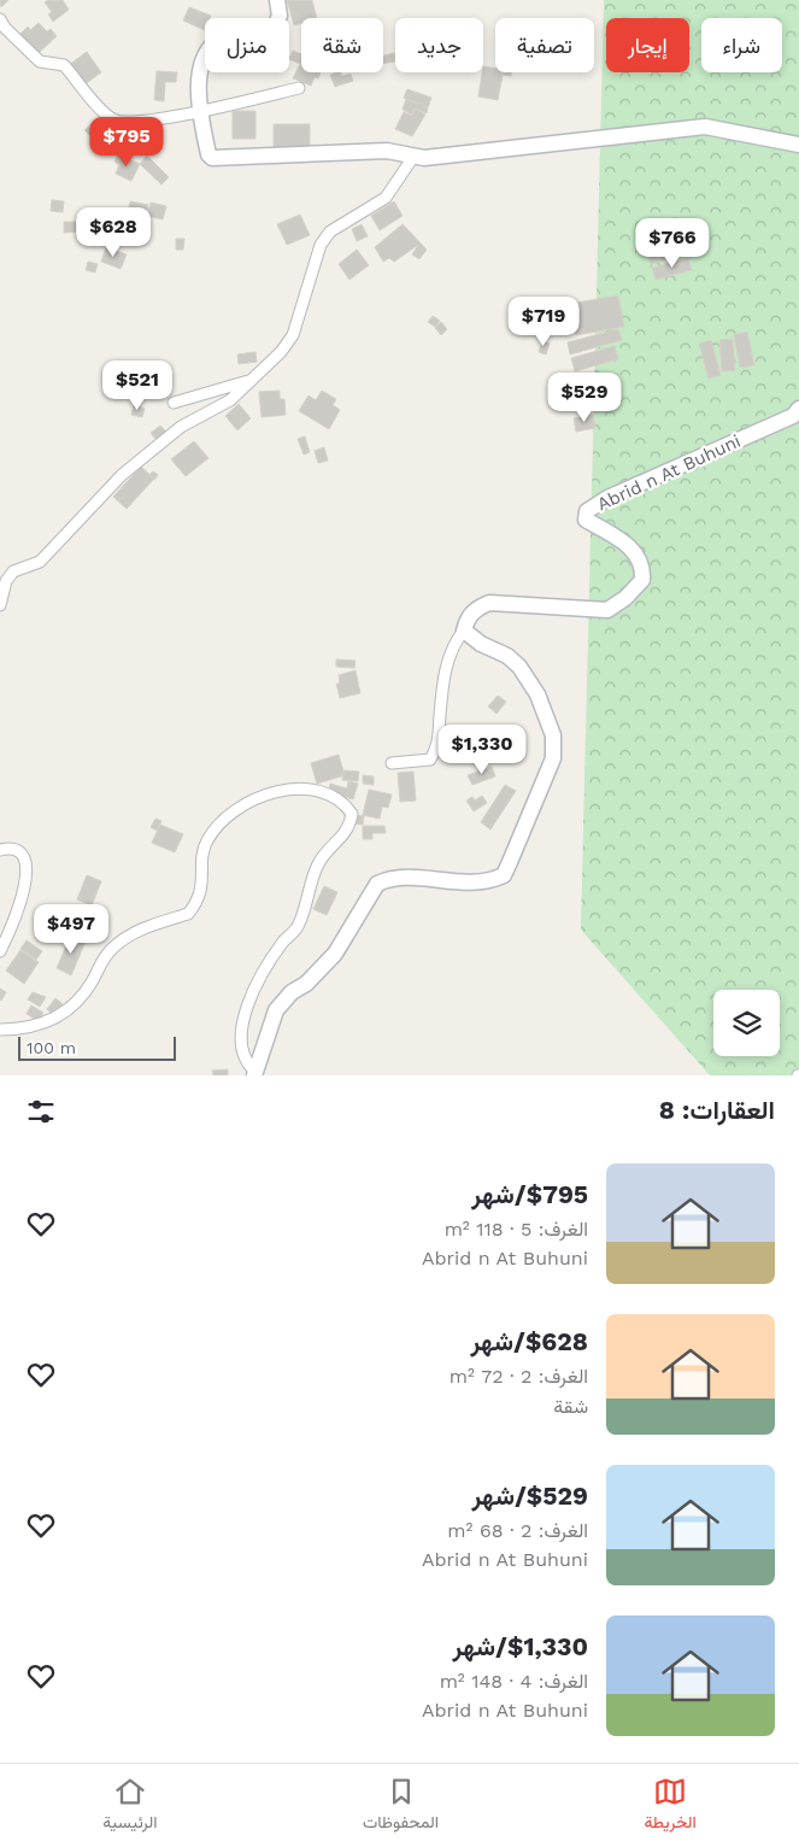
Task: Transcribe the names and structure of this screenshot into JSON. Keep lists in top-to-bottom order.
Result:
{
  "streets": {
    "street": ["Abrid n At Buhuni"]
  },
  "scale_bar": "100 m",
  "page": {
    "chip": [
      "شراء",
      "إيجار",
      "تصفية",
      "جديد",
      "شقة",
      "منزل"
    ],
    "price": [
      "$795",
      "$628",
      "$766",
      "$719",
      "$521",
      "$529",
      "$1,330",
      "$497"
    ],
    "scale": "100 m",
    "heading": "العقارات: 8",
    "list": [
      {
        "name": "$795/شهر",
        "note": "الغرف: 5 · 118 m² · Abrid n At Buhuni"
      },
      {
        "name": "$628/شهر",
        "note": "الغرف: 2 · 72 m² · شقة"
      },
      {
        "name": "$529/شهر",
        "note": "الغرف: 2 · 68 m² · Abrid n At Buhuni"
      },
      {
        "name": "$1,330/شهر",
        "note": "الغرف: 4 · 148 m² · Abrid n At Buhuni"
      }
    ],
    "tabs": ["الخريطة", "المحفوظات", "الرئيسية"]
  }
}
